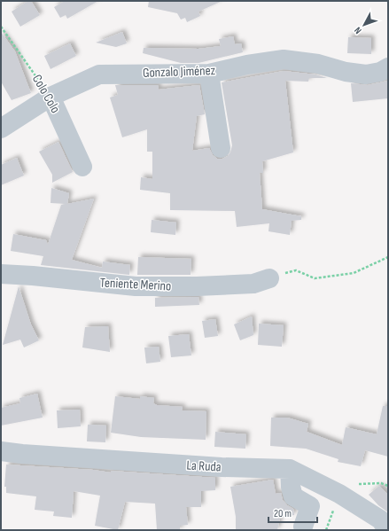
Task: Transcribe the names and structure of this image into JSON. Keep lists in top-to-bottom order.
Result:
{
  "streets": {
    "street": [
      "Gonzalo Jiménez",
      "Colo Colo",
      "Teniente Merino",
      "La Ruda"
    ]
  },
  "crossings": [
    ["Gonzalo Jiménez", "Colo Colo"]
  ],
  "scale_bar": "20 m",
  "north": "bottom left"
}
